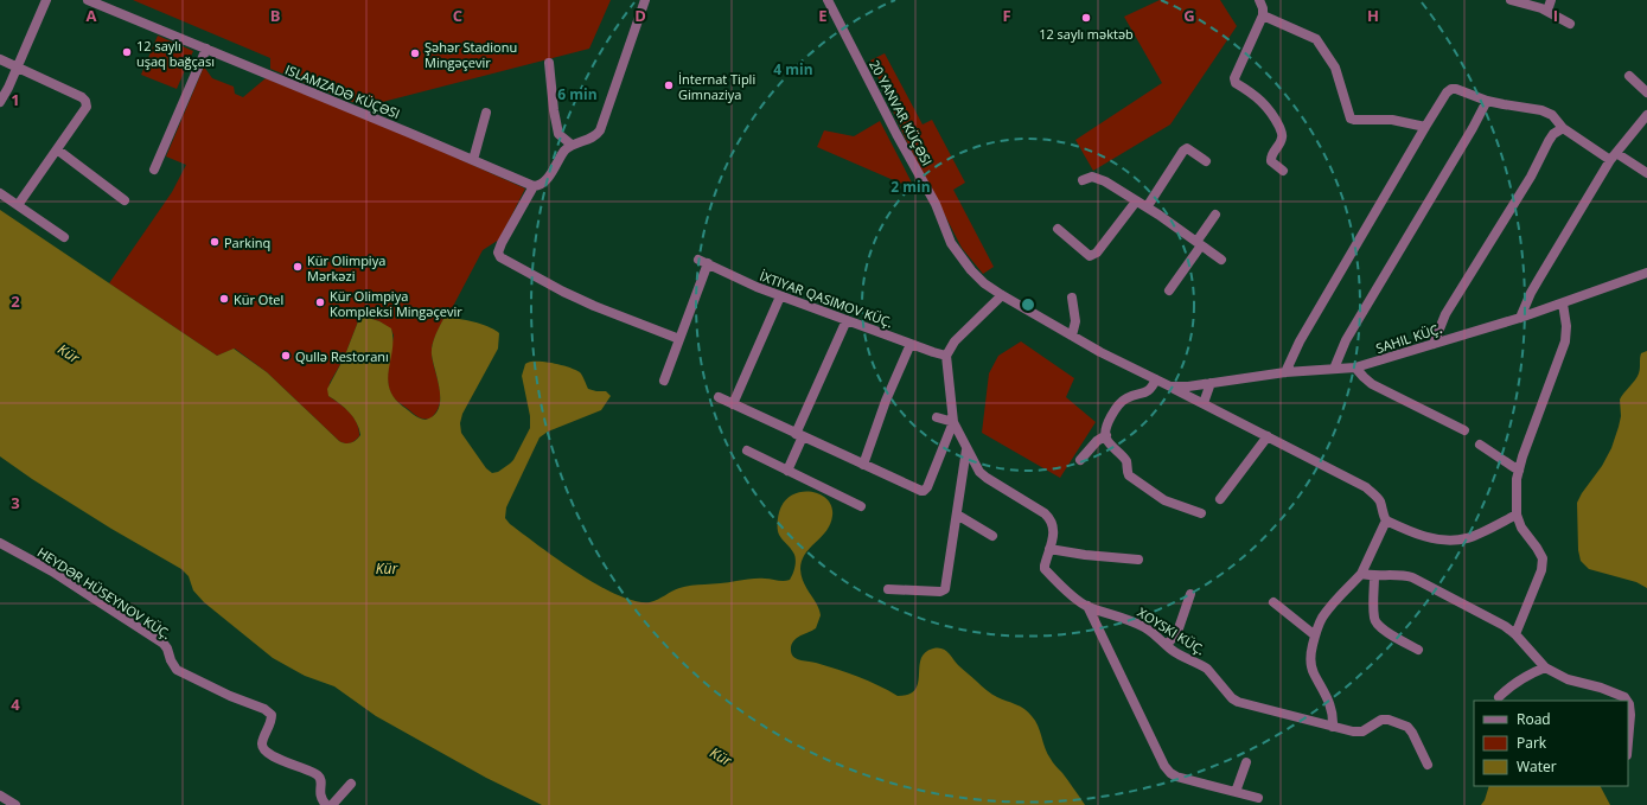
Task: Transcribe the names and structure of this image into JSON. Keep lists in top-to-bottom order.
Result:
{
  "streets": {
    "street": [
      "ISLAMZADƏ KÜÇƏSI",
      "20 YANVAR KÜÇƏSI",
      "SAHIL KÜÇ.",
      "HEYDƏR HÜSEYNOV KÜÇ.",
      "XOYSKI KÜÇ."
    ]
  },
  "crossings": [
    ["20 YANVAR KÜÇƏSI", "SAHIL KÜÇ."]
  ],
  "water": ["Kür"],
  "places": [
    "12 saylı məktəb",
    "12 saylı uşaq bağçası",
    "Şəhər Stadionu Mingəçevir",
    "İnternat Tipli Gimnaziya",
    "Parkinq",
    "Kür Olimpiya Mərkəzi",
    "Kür Otel",
    "Kür Olimpiya Kompleksi Mingəçevir",
    "Qullə Restoranı"
  ],
  "legend": ["Road", "Park", "Water"],
  "grid": {
    "columns": [
      "A",
      "B",
      "C",
      "D",
      "E",
      "F",
      "G",
      "H",
      "I"
    ],
    "rows": [
      "1",
      "2",
      "3",
      "4"
    ]
  },
  "rings": ["4 min", "6 min", "2 min"]
}
